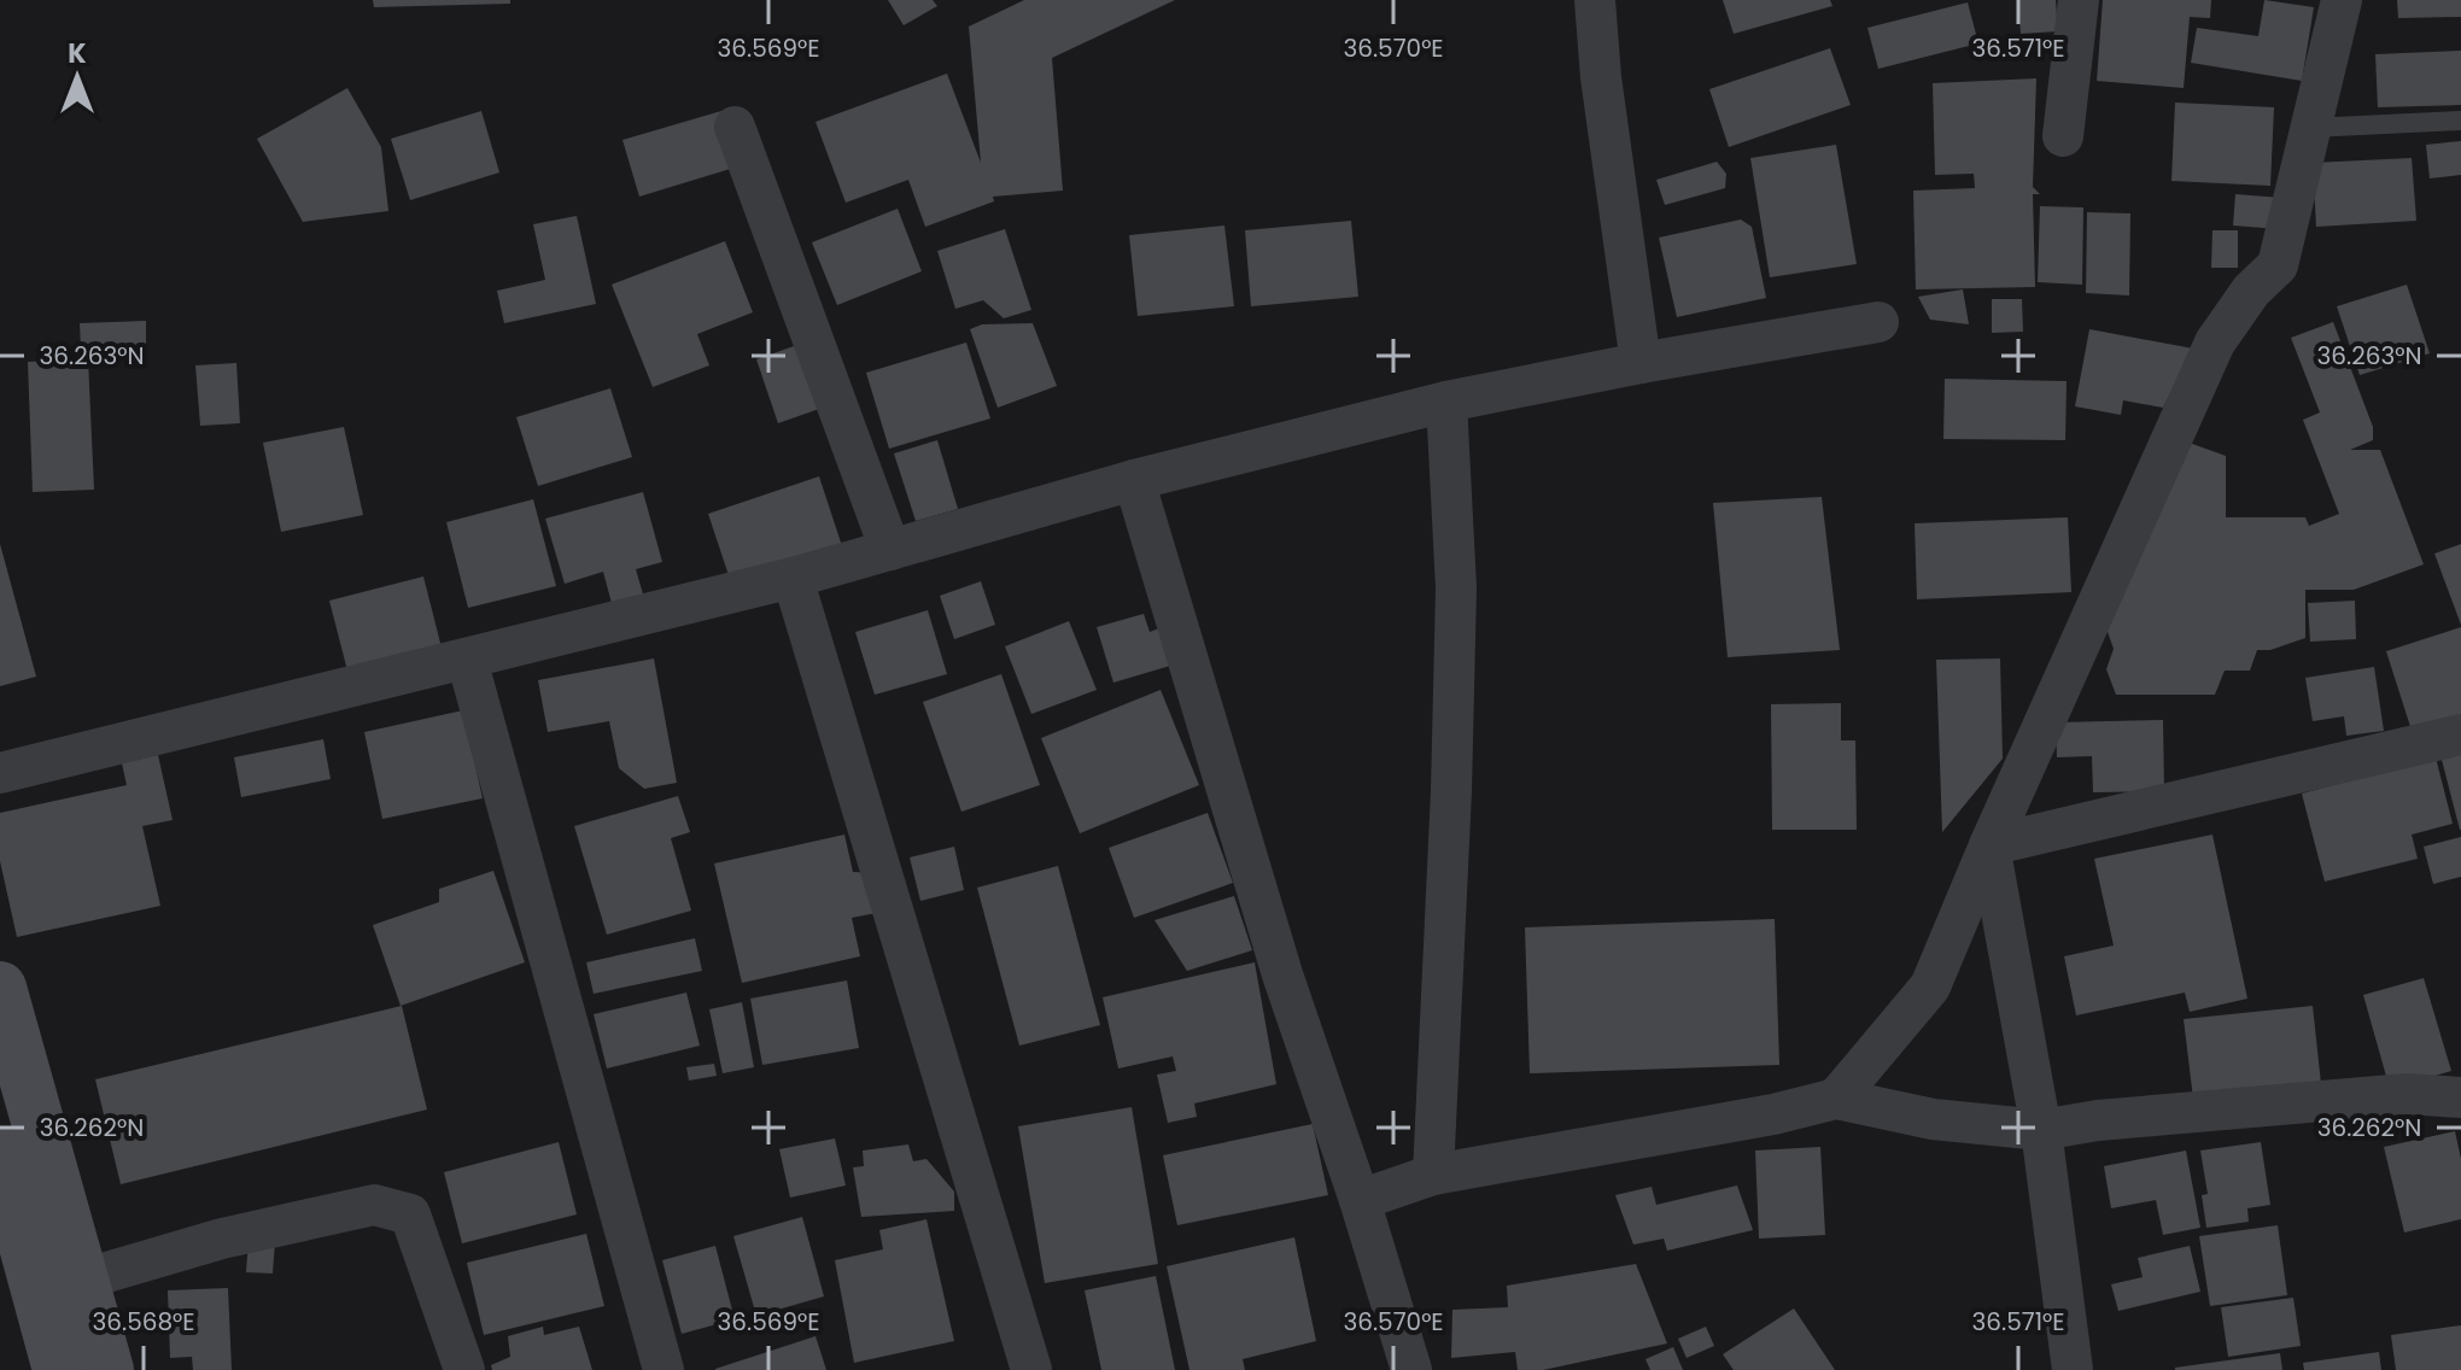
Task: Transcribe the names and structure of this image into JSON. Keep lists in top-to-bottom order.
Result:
{
  "north": "top",
  "coordinates": [
    "36.569°E",
    "36.570°E",
    "36.571°E",
    "36.263°N",
    "36.262°N",
    "36.568°E"
  ]
}
